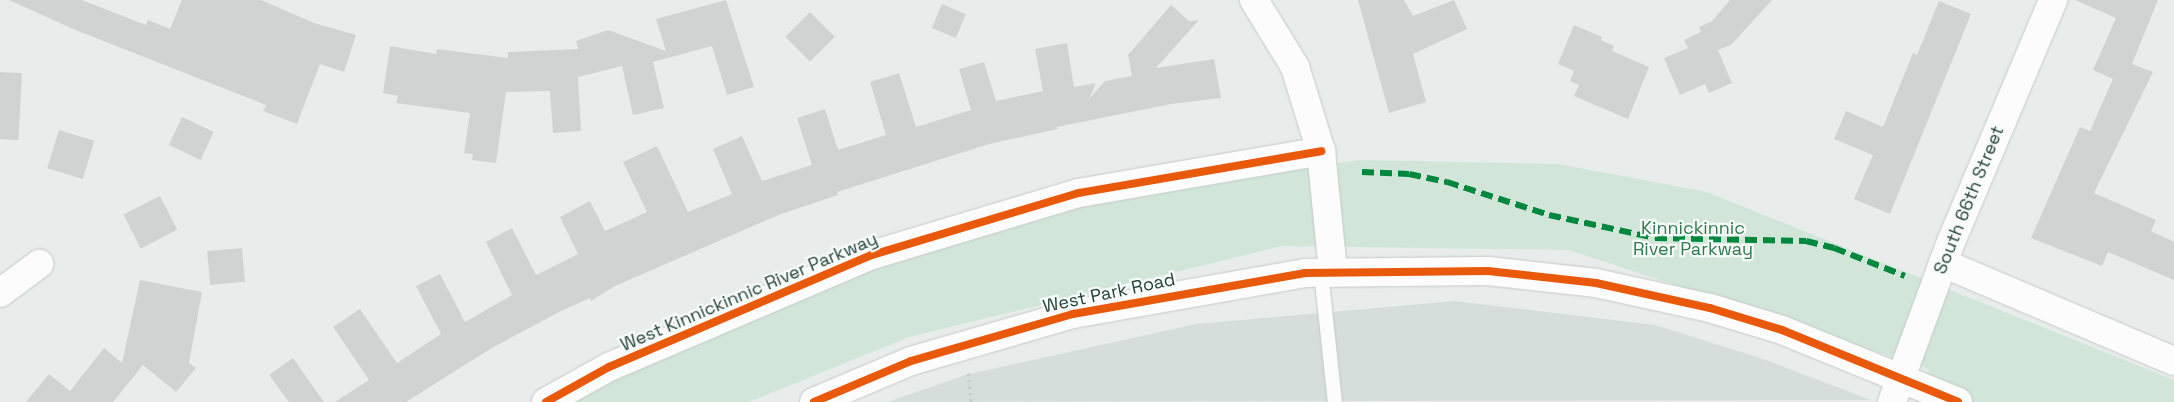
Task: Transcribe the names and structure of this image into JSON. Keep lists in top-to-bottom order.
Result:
{
  "streets": {
    "street": ["South 66th Street", "West Kinnickinnic River Parkway", "West Park Road"]
  },
  "parks": ["Kinnickinnic River Parkway"]
}
